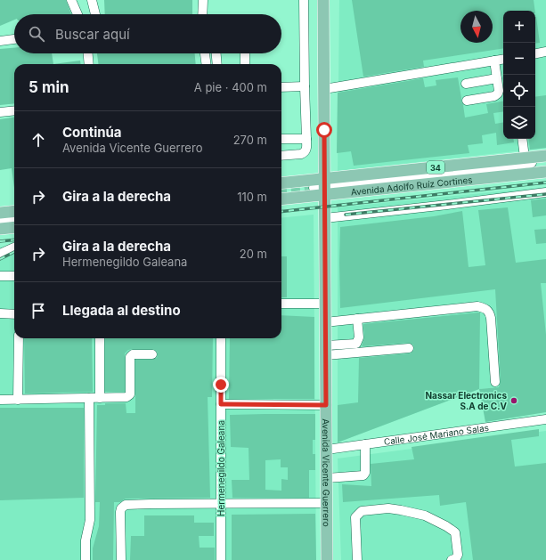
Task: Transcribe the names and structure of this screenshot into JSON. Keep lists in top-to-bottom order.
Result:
{
  "streets": {
    "main road": ["34", "Avenida Adolfo Ruíz Cortines", "Avenida Vicente Guerrero"],
    "street": ["Calle José Mariano Salas", "Hermenegildo Galeana"]
  },
  "crossings": [
    ["Avenida Adolfo Ruíz Cortines", "Avenida Vicente Guerrero"],
    ["Calle José Mariano Salas", "Avenida Vicente Guerrero"]
  ],
  "places": ["Nassar Electronics S.A de C.V"],
  "north": "bottom",
  "page": {
    "map_buttons": ["+", "−"],
    "search": "Buscar aquí",
    "heading": ["5 min", "A pie · 400 m"],
    "list": [
      ["Continúa", "Avenida Vicente Guerrero", "270 m"],
      ["Gira a la derecha", "110 m"],
      ["Gira a la derecha", "Hermenegildo Galeana", "20 m"],
      "Llegada al destino"
    ]
  }
}
